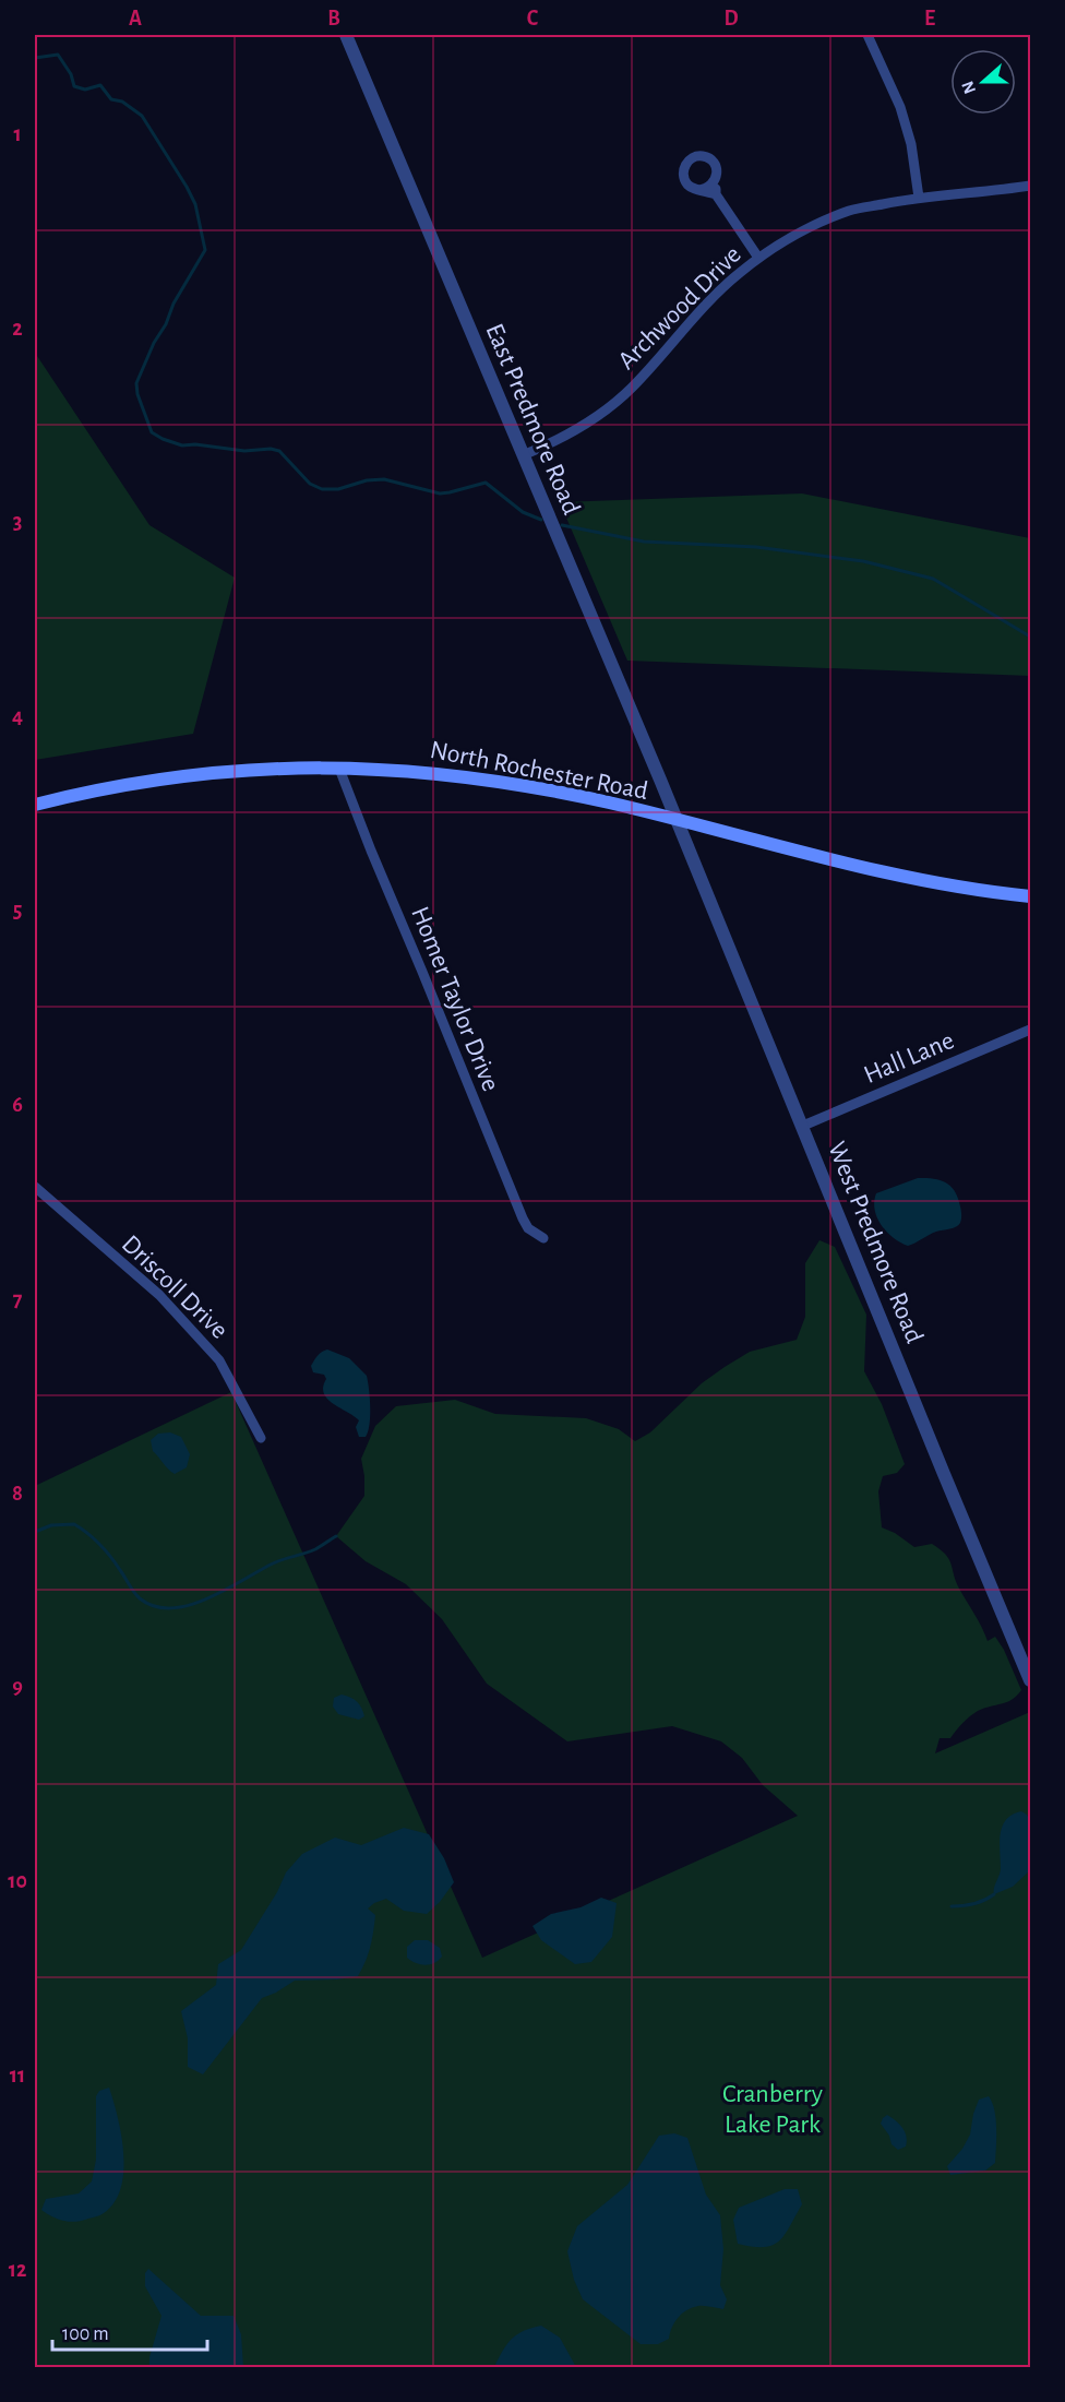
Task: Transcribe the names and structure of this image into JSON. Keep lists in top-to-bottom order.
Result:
{
  "streets": {
    "main road": ["North Rochester Road"],
    "street": [
      "Archwood Drive",
      "East Predmore Road",
      "Homer Taylor Drive",
      "Hall Lane",
      "West Predmore Road",
      "Driscoll Drive"
    ]
  },
  "crossings": [
    ["Archwood Drive", "East Predmore Road"],
    ["East Predmore Road", "North Rochester Road"],
    ["East Predmore Road", "West Predmore Road"],
    ["North Rochester Road", "Homer Taylor Drive"],
    ["North Rochester Road", "West Predmore Road"],
    ["Hall Lane", "West Predmore Road"]
  ],
  "parks": ["Cranberry Lake Park"],
  "scale_bar": "100 m",
  "north": "left",
  "grid": {
    "columns": [
      "A",
      "B",
      "C",
      "D",
      "E"
    ],
    "rows": [
      "1",
      "2",
      "3",
      "4",
      "5",
      "6",
      "7",
      "8",
      "9",
      "10",
      "11",
      "12"
    ]
  }
}
